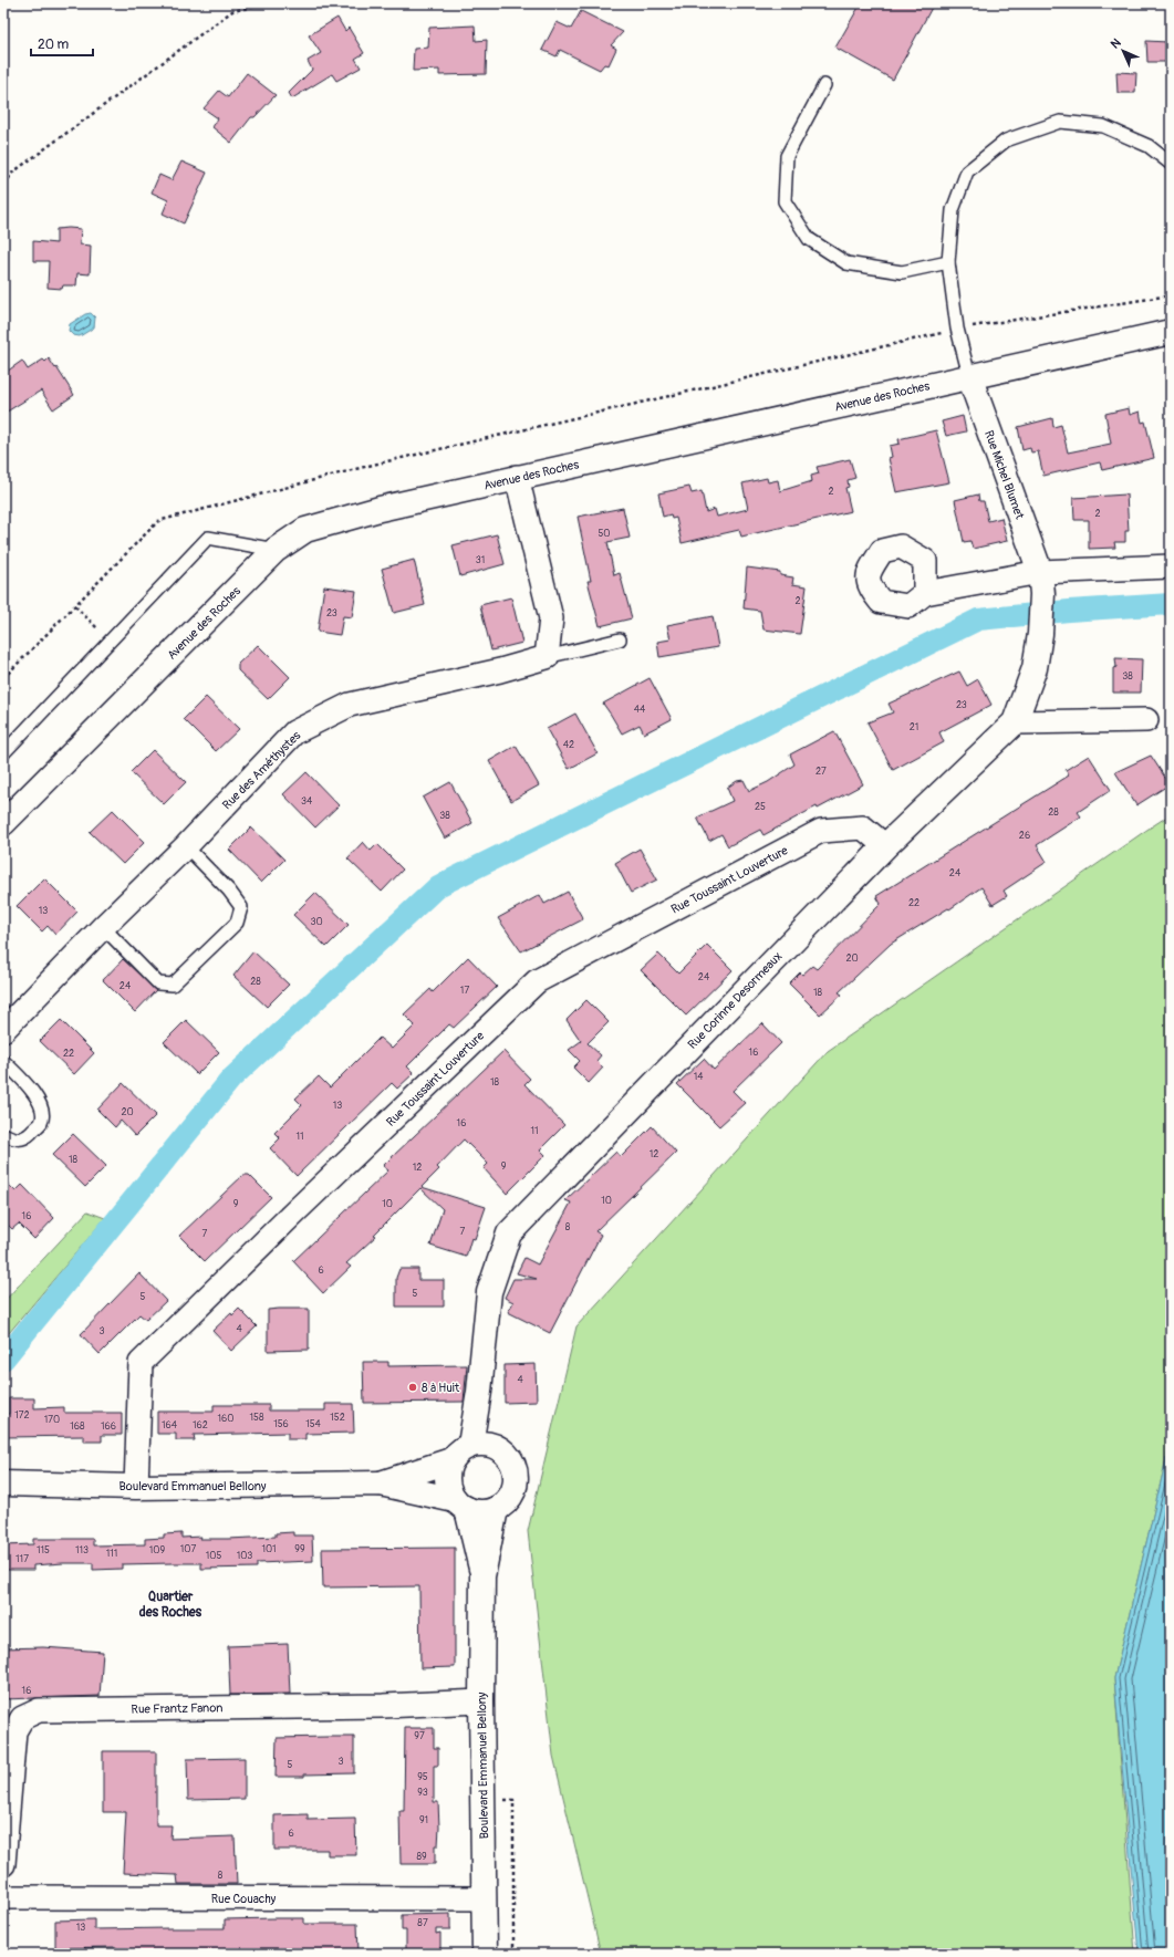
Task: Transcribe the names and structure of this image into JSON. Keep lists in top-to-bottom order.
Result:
{
  "streets": {
    "street": [
      "Avenue des Roches",
      "Rue Michel Blumet",
      "Rue des Améthystes",
      "Rue Toussaint Louverture",
      "Rue Corinne Desormeaux",
      "Boulevard Emmanuel Bellony",
      "Rue Frantz Fanon",
      "Rue Couachy"
    ]
  },
  "crossings": [
    ["Avenue des Roches", "Rue Michel Blumet"],
    ["Rue Michel Blumet", "Rue Corinne Desormeaux"],
    ["Rue Toussaint Louverture", "Rue Corinne Desormeaux"],
    ["Rue Toussaint Louverture", "Boulevard Emmanuel Bellony"],
    ["Rue Corinne Desormeaux", "Boulevard Emmanuel Bellony"],
    ["Boulevard Emmanuel Bellony", "Rue Frantz Fanon"],
    ["Boulevard Emmanuel Bellony", "Rue Couachy"]
  ],
  "districts": ["Quartier des Roches"],
  "places": ["8 à Huit"],
  "house_numbers": [
    "2",
    "2",
    "50",
    "31",
    "2",
    "23",
    "38",
    "23",
    "44",
    "21",
    "42",
    "27",
    "34",
    "25",
    "28",
    "38",
    "26",
    "24",
    "22",
    "13",
    "30",
    "20",
    "24",
    "28",
    "24",
    "17",
    "18",
    "16",
    "22",
    "14",
    "18",
    "13",
    "20",
    "16",
    "11",
    "11",
    "12",
    "18",
    "9",
    "12",
    "10",
    "9",
    "10",
    "16",
    "8",
    "7",
    "7",
    "6",
    "5",
    "5",
    "4",
    "3",
    "4",
    "172",
    "158",
    "152",
    "160",
    "170",
    "156",
    "154",
    "164",
    "162",
    "168",
    "166",
    "107",
    "101",
    "99",
    "115",
    "113",
    "109",
    "111",
    "105",
    "103",
    "117",
    "16",
    "97",
    "3",
    "5",
    "95",
    "93",
    "91",
    "6",
    "89",
    "8",
    "87",
    "13"
  ],
  "scale_bar": "20 m",
  "north": "top left"
}
